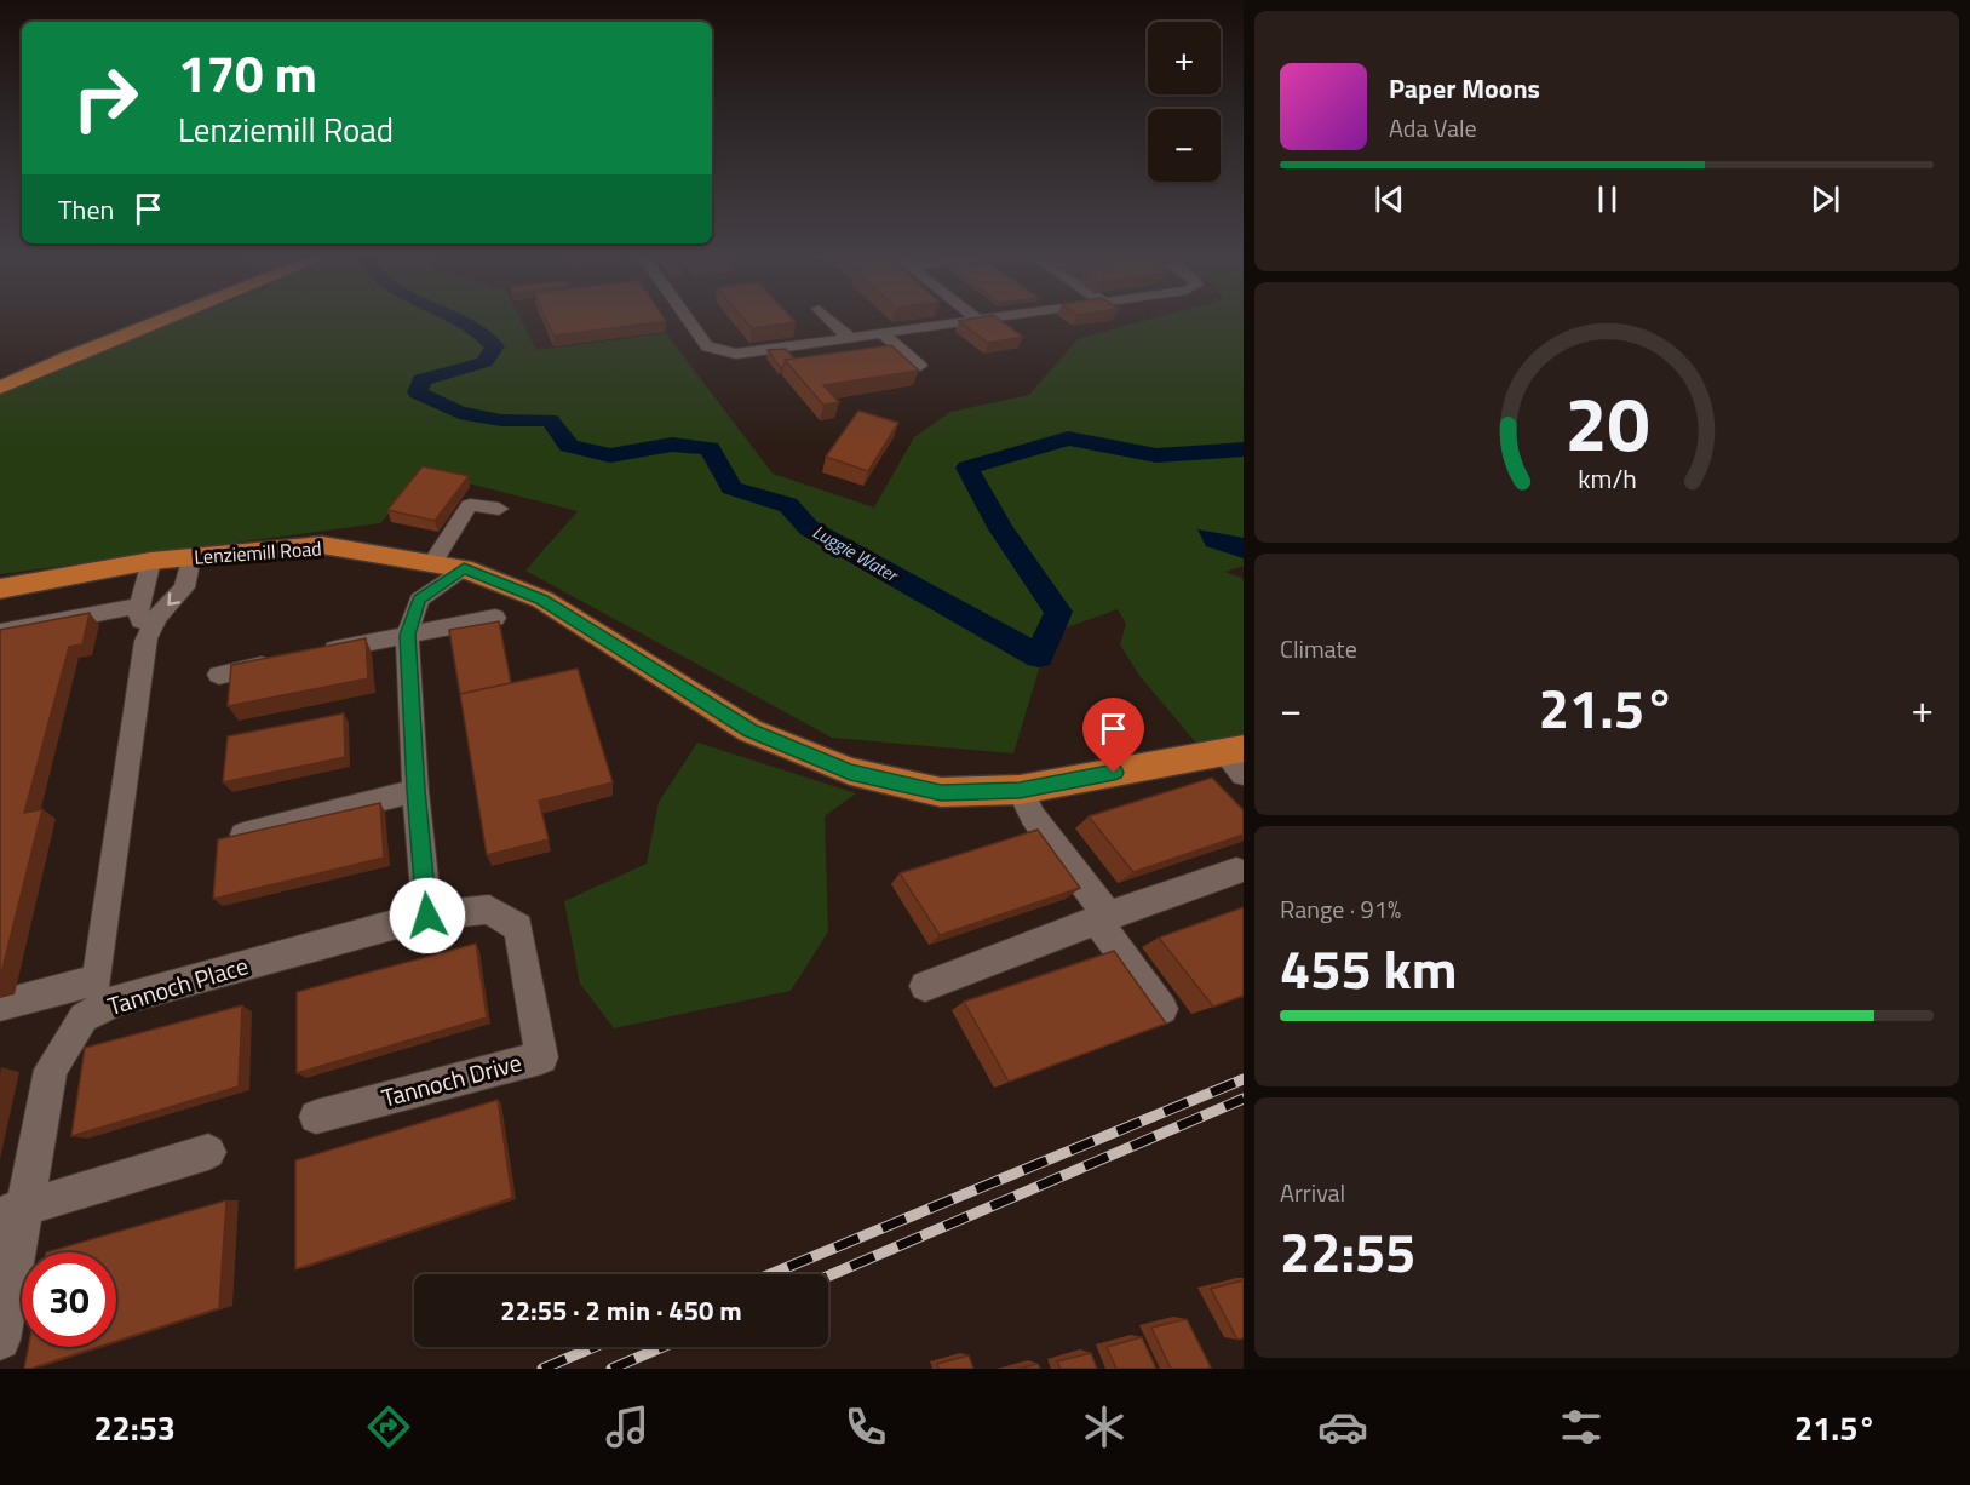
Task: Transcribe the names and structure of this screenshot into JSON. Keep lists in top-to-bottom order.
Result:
{
  "streets": {
    "main road": ["Lenziemill Road"],
    "street": ["Tannoch Place", "Tannoch Drive"]
  },
  "crossings": [
    ["Tannoch Place", "Tannoch Drive"]
  ],
  "water": ["Luggie Water"],
  "page": {
    "map_buttons": ["+", "−"],
    "turn": ["170 m", "Lenziemill Road"],
    "song": ["Paper Moons", "Ada Vale"],
    "then": "Then",
    "tile": [
      "Climate",
      ["Range · 91%", "455 km"],
      ["Arrival", "22:55"]
    ],
    "heat": ["−", "21.5°", "+"],
    "limit": "30",
    "trip": "22:55 · 2 min · 450 m",
    "tabs": ["22:53", "21.5°"],
    "gauge": ["20", "km/h"]
  }
}
